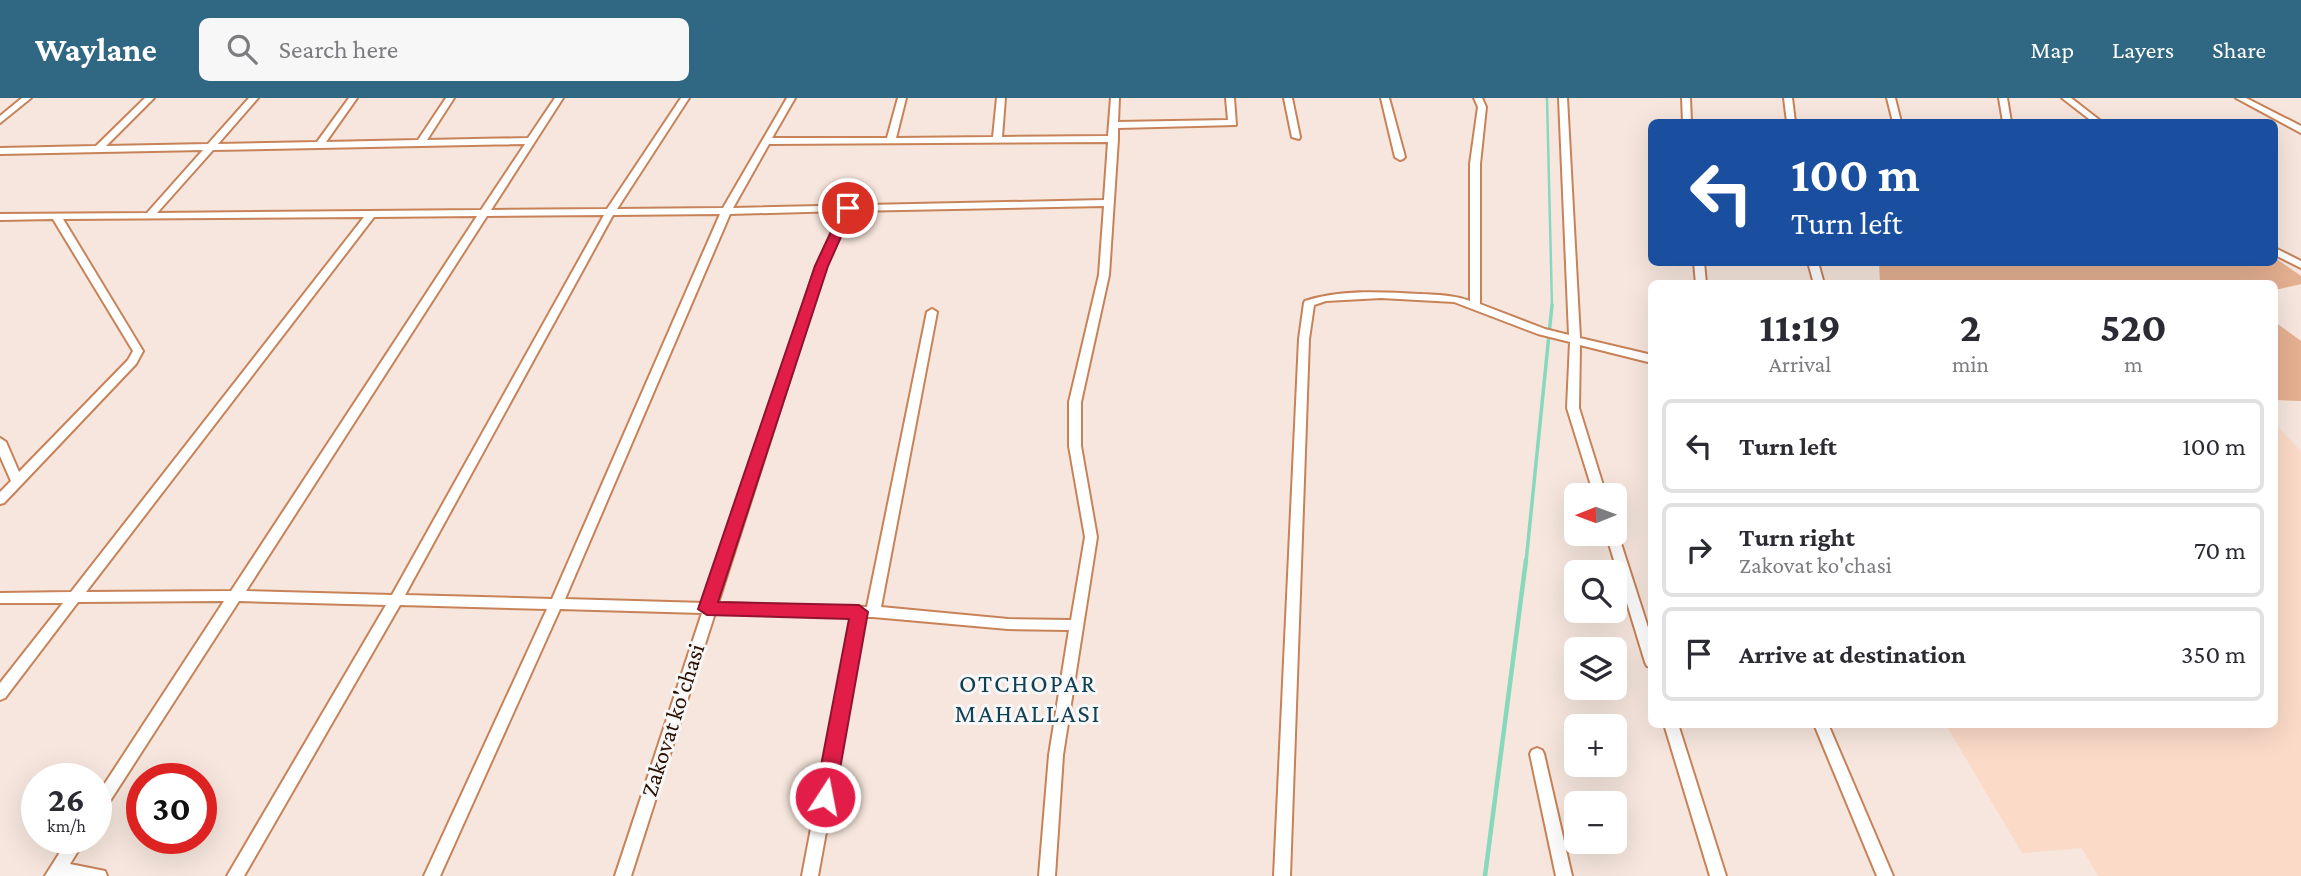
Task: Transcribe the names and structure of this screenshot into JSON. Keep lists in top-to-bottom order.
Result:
{
  "streets": {
    "street": ["Zakovat ko'chasi"]
  },
  "districts": ["OTCHOPAR MAHALLASI"],
  "north": "left",
  "page": {
    "header": "Waylane",
    "search": "Search here",
    "nav": ["Map", "Layers", "Share"],
    "turn": ["100 m", "Turn left"],
    "eta": [
      "11:19",
      "Arrival",
      "2",
      "min",
      "520",
      "m"
    ],
    "list": [
      {
        "name": "Turn left",
        "value": "100 m"
      },
      {
        "name": "Turn right",
        "note": "Zakovat ko'chasi",
        "value": "70 m"
      },
      {
        "name": "Arrive at destination",
        "value": "350 m"
      }
    ],
    "map_buttons": ["+", "−"],
    "speed": "26 km/h",
    "limit": "30"
  }
}
